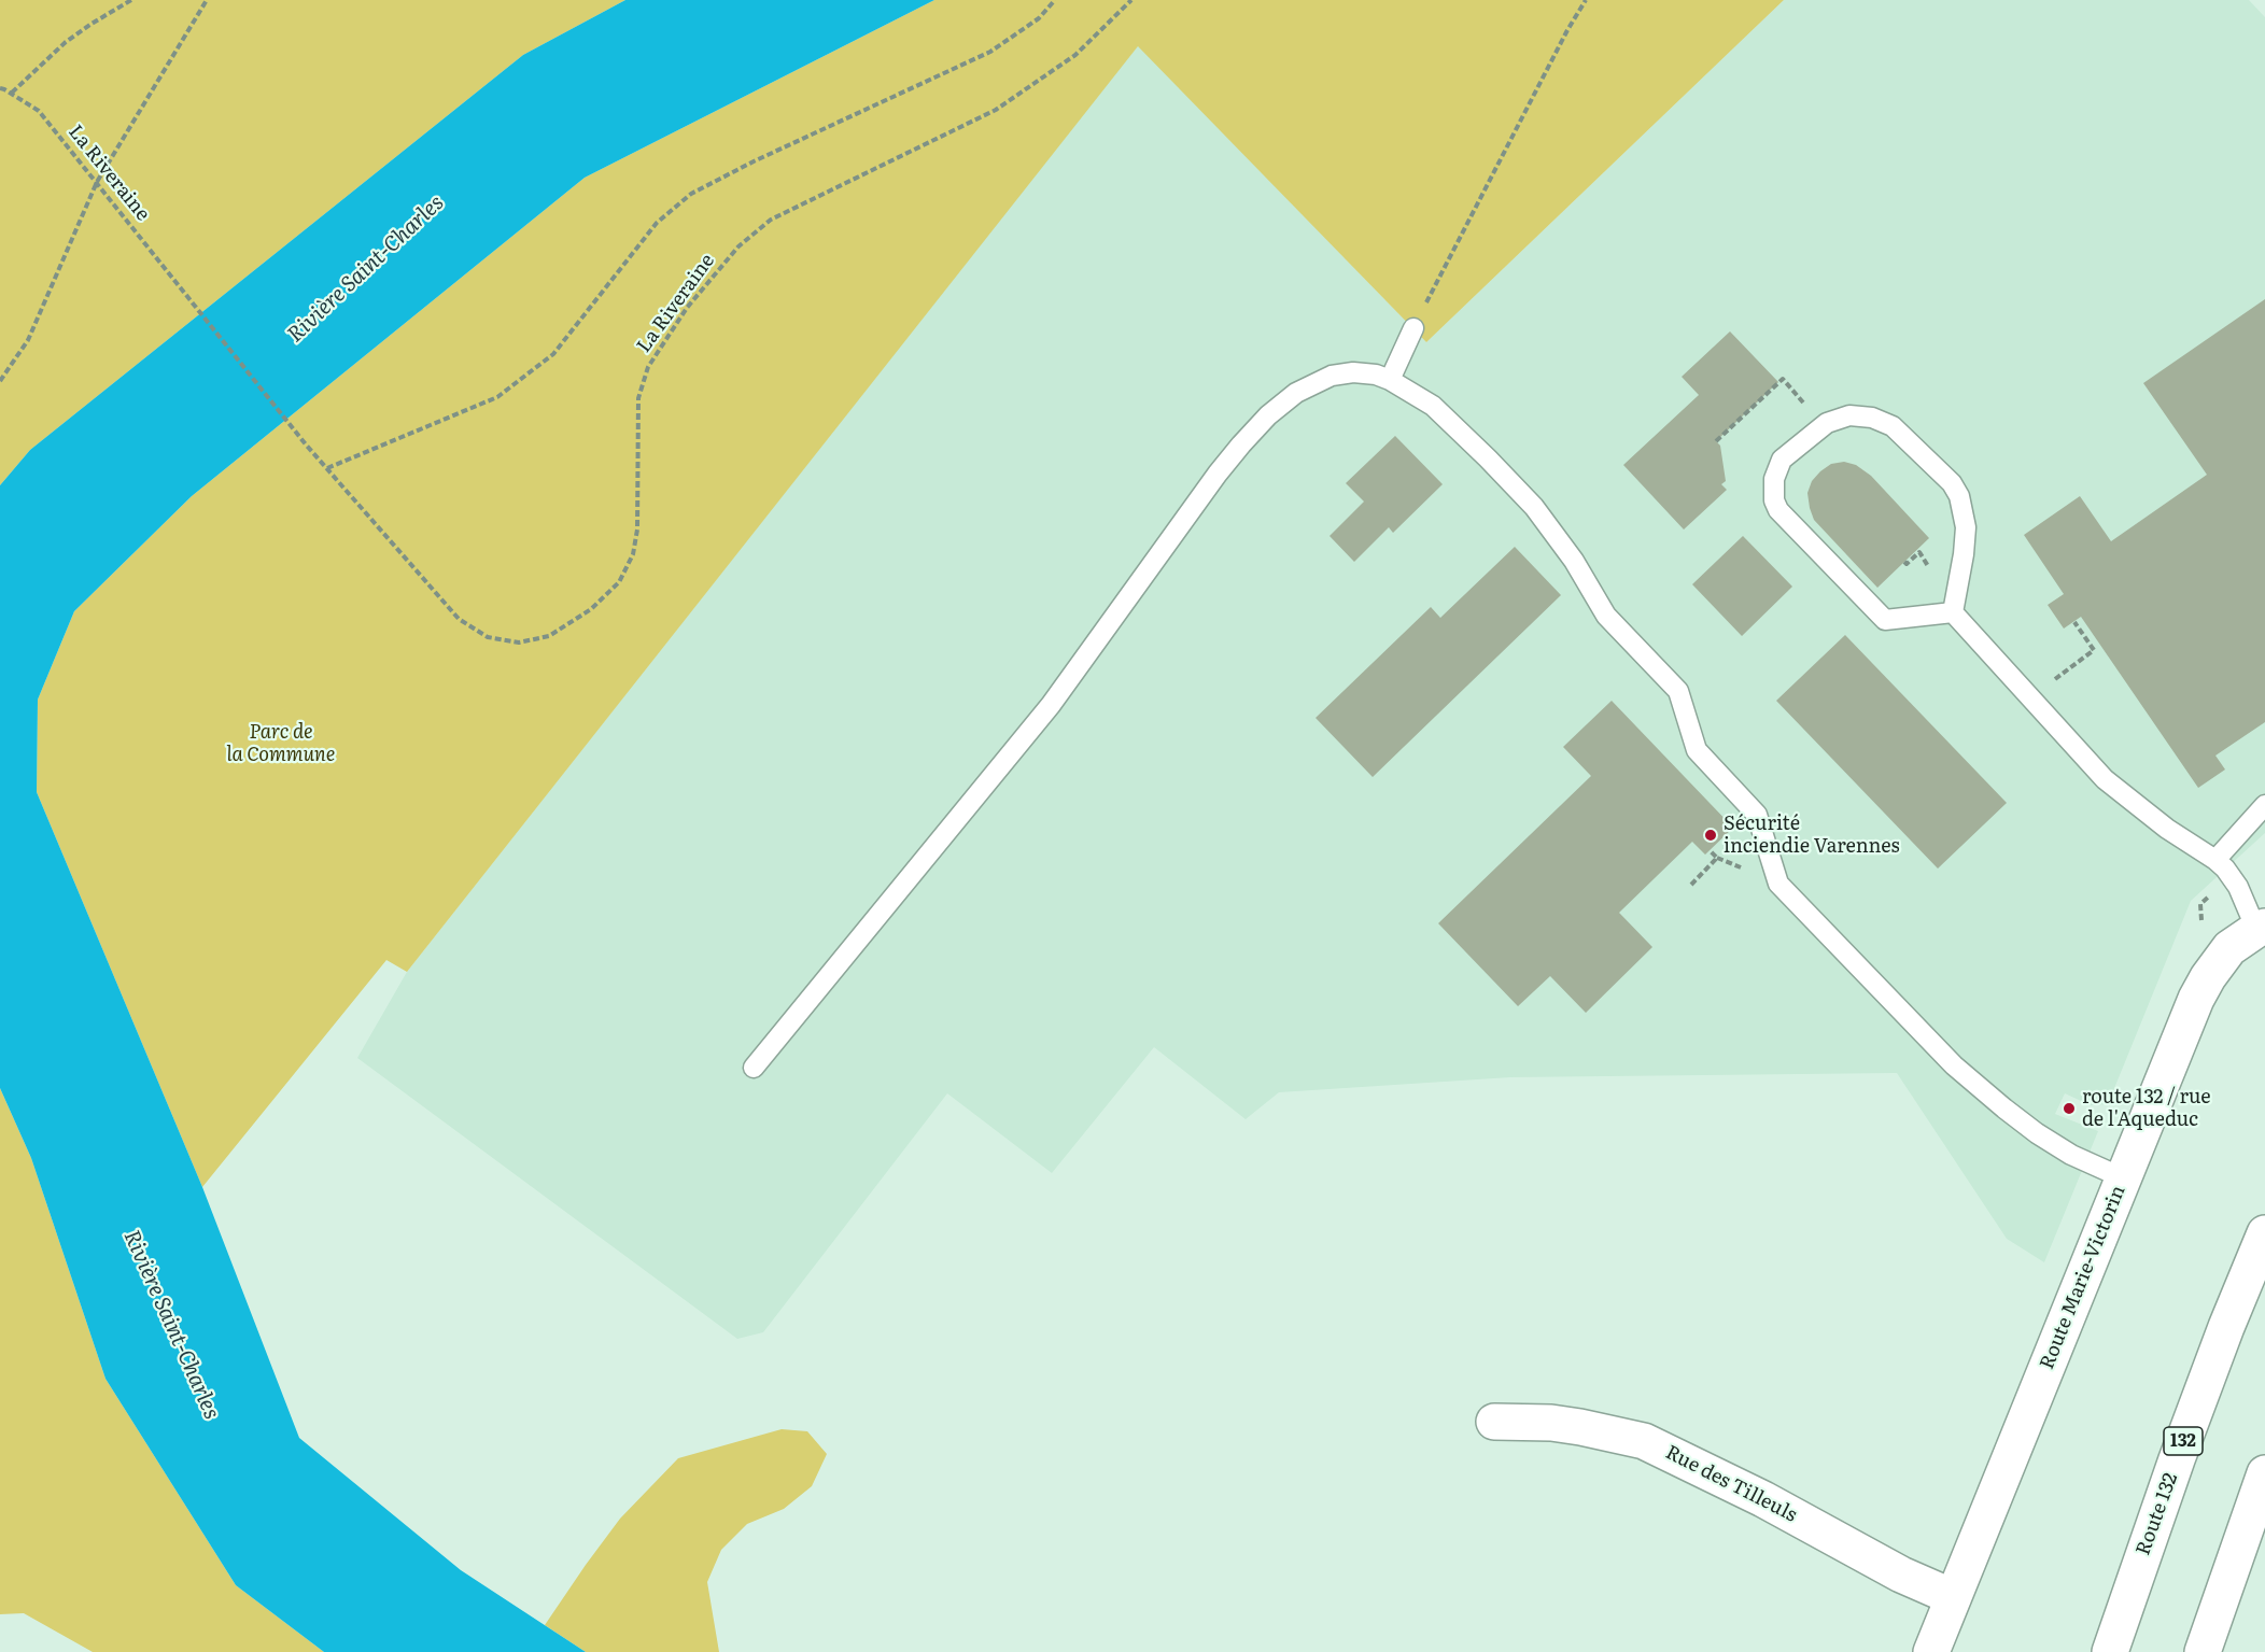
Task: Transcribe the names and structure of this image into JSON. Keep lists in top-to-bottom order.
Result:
{
  "streets": {
    "main road": [
      "Route Marie-Victorin",
      "132",
      "Rue des Tilleuls",
      "Route 132"
    ],
    "path": ["La Riveraine"]
  },
  "crossings": [
    ["Route Marie-Victorin", "Rue des Tilleuls"]
  ],
  "water": ["Rivière Saint-Charles"],
  "parks": ["Parc de la Commune"],
  "places": ["Sécurité inciendie Varennes", "route 132 / rue de l'Aqueduc"]
}
